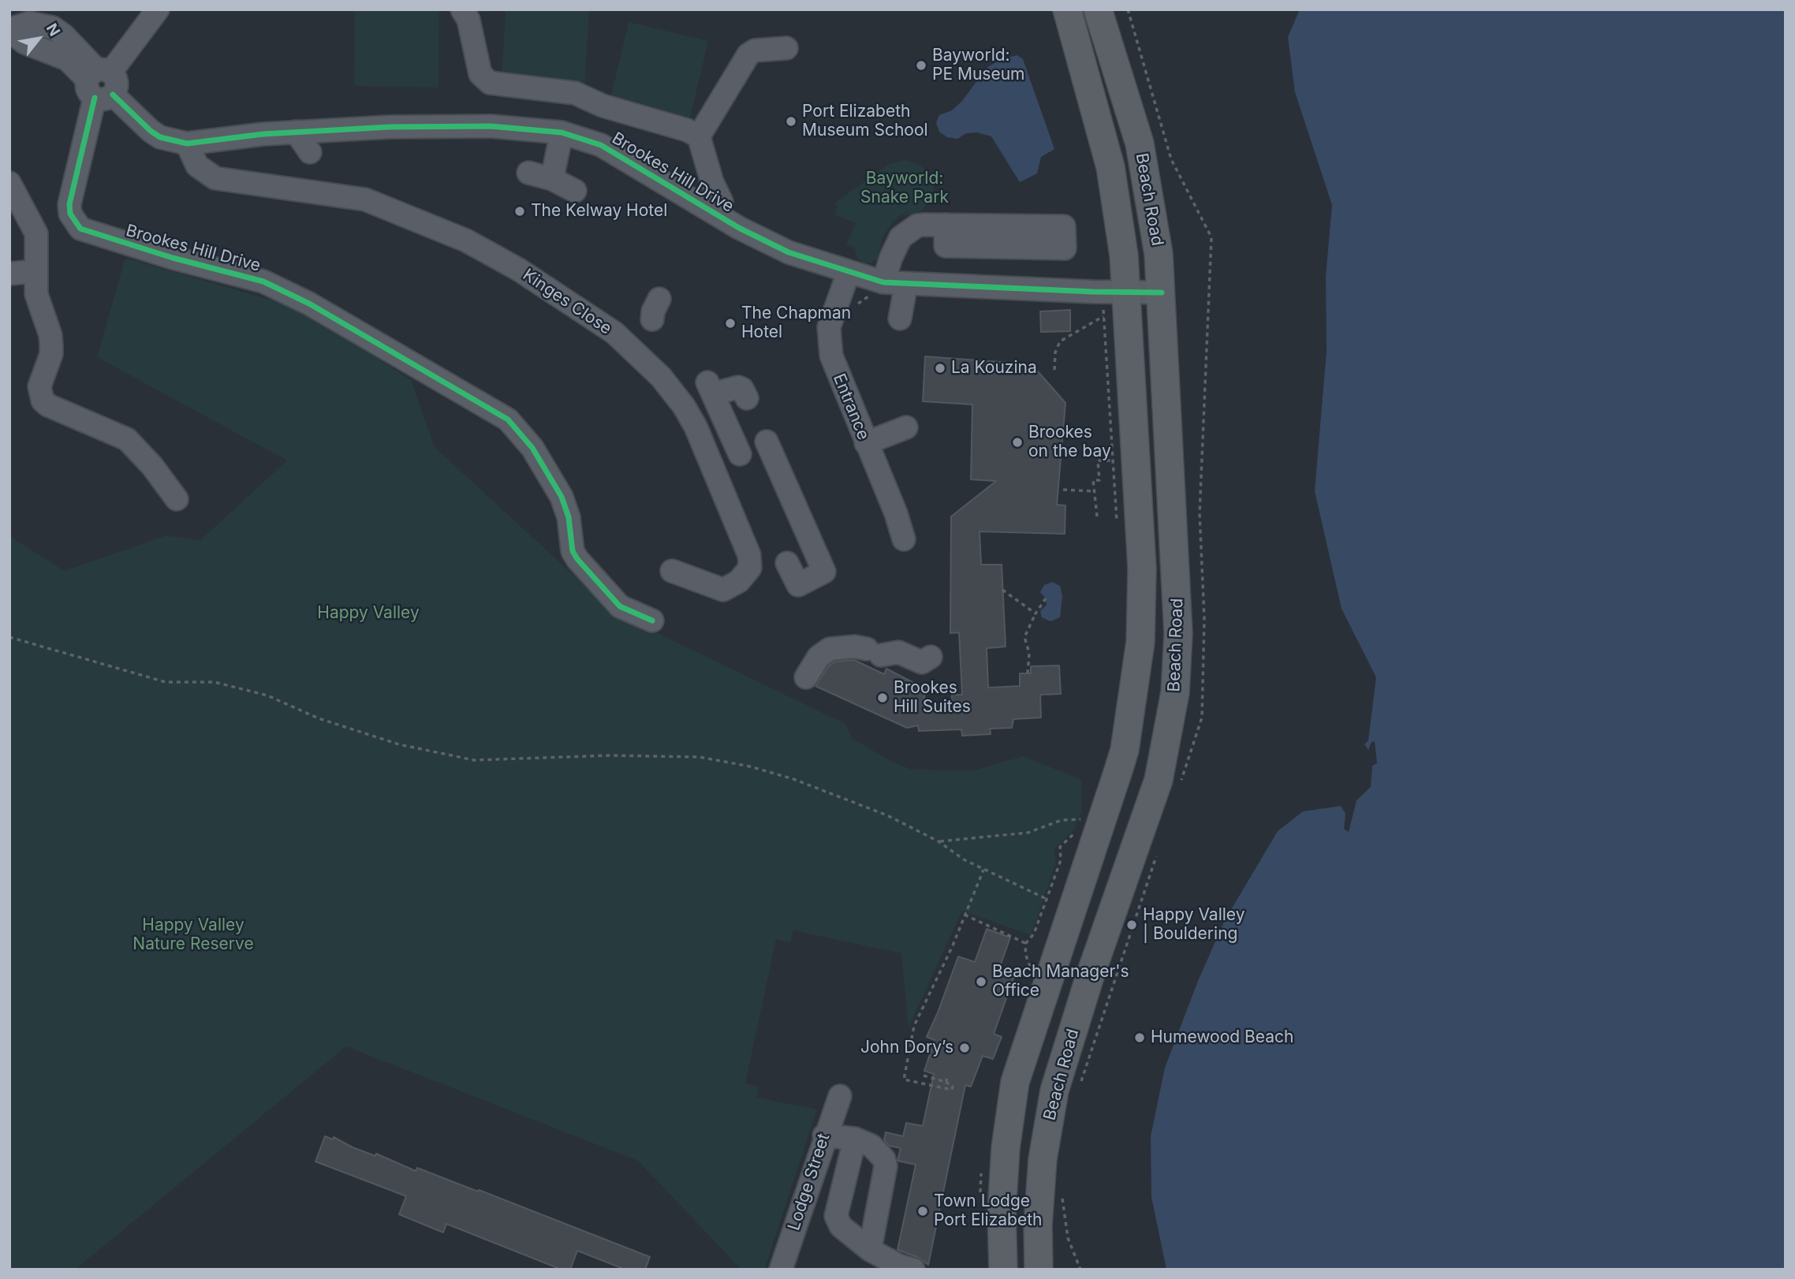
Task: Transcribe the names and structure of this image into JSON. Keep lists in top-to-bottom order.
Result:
{
  "streets": {
    "main road": ["Beach Road"],
    "street": [
      "Brookes Hill Drive",
      "Kinges Close",
      "Entrance",
      "Lodge Street"
    ]
  },
  "crossings": [
    ["Brookes Hill Drive", "Beach Road"],
    ["Brookes Hill Drive", "Kinges Close"],
    ["Brookes Hill Drive", "Entrance"]
  ],
  "parks": ["Bayworld: Snake Park", "Happy Valley", "Happy Valley Nature Reserve"],
  "places": [
    "Bayworld: PE Museum",
    "Port Elizabeth Museum School",
    "The Kelway Hotel",
    "The Chapman Hotel",
    "La Kouzina",
    "Brookes on the bay",
    "Brookes Hill Suites",
    "Happy Valley | Bouldering",
    "Beach Manager's Office",
    "Humewood Beach",
    "John Dory’s",
    "Town Lodge Port Elizabeth"
  ],
  "north": "top right"
}
